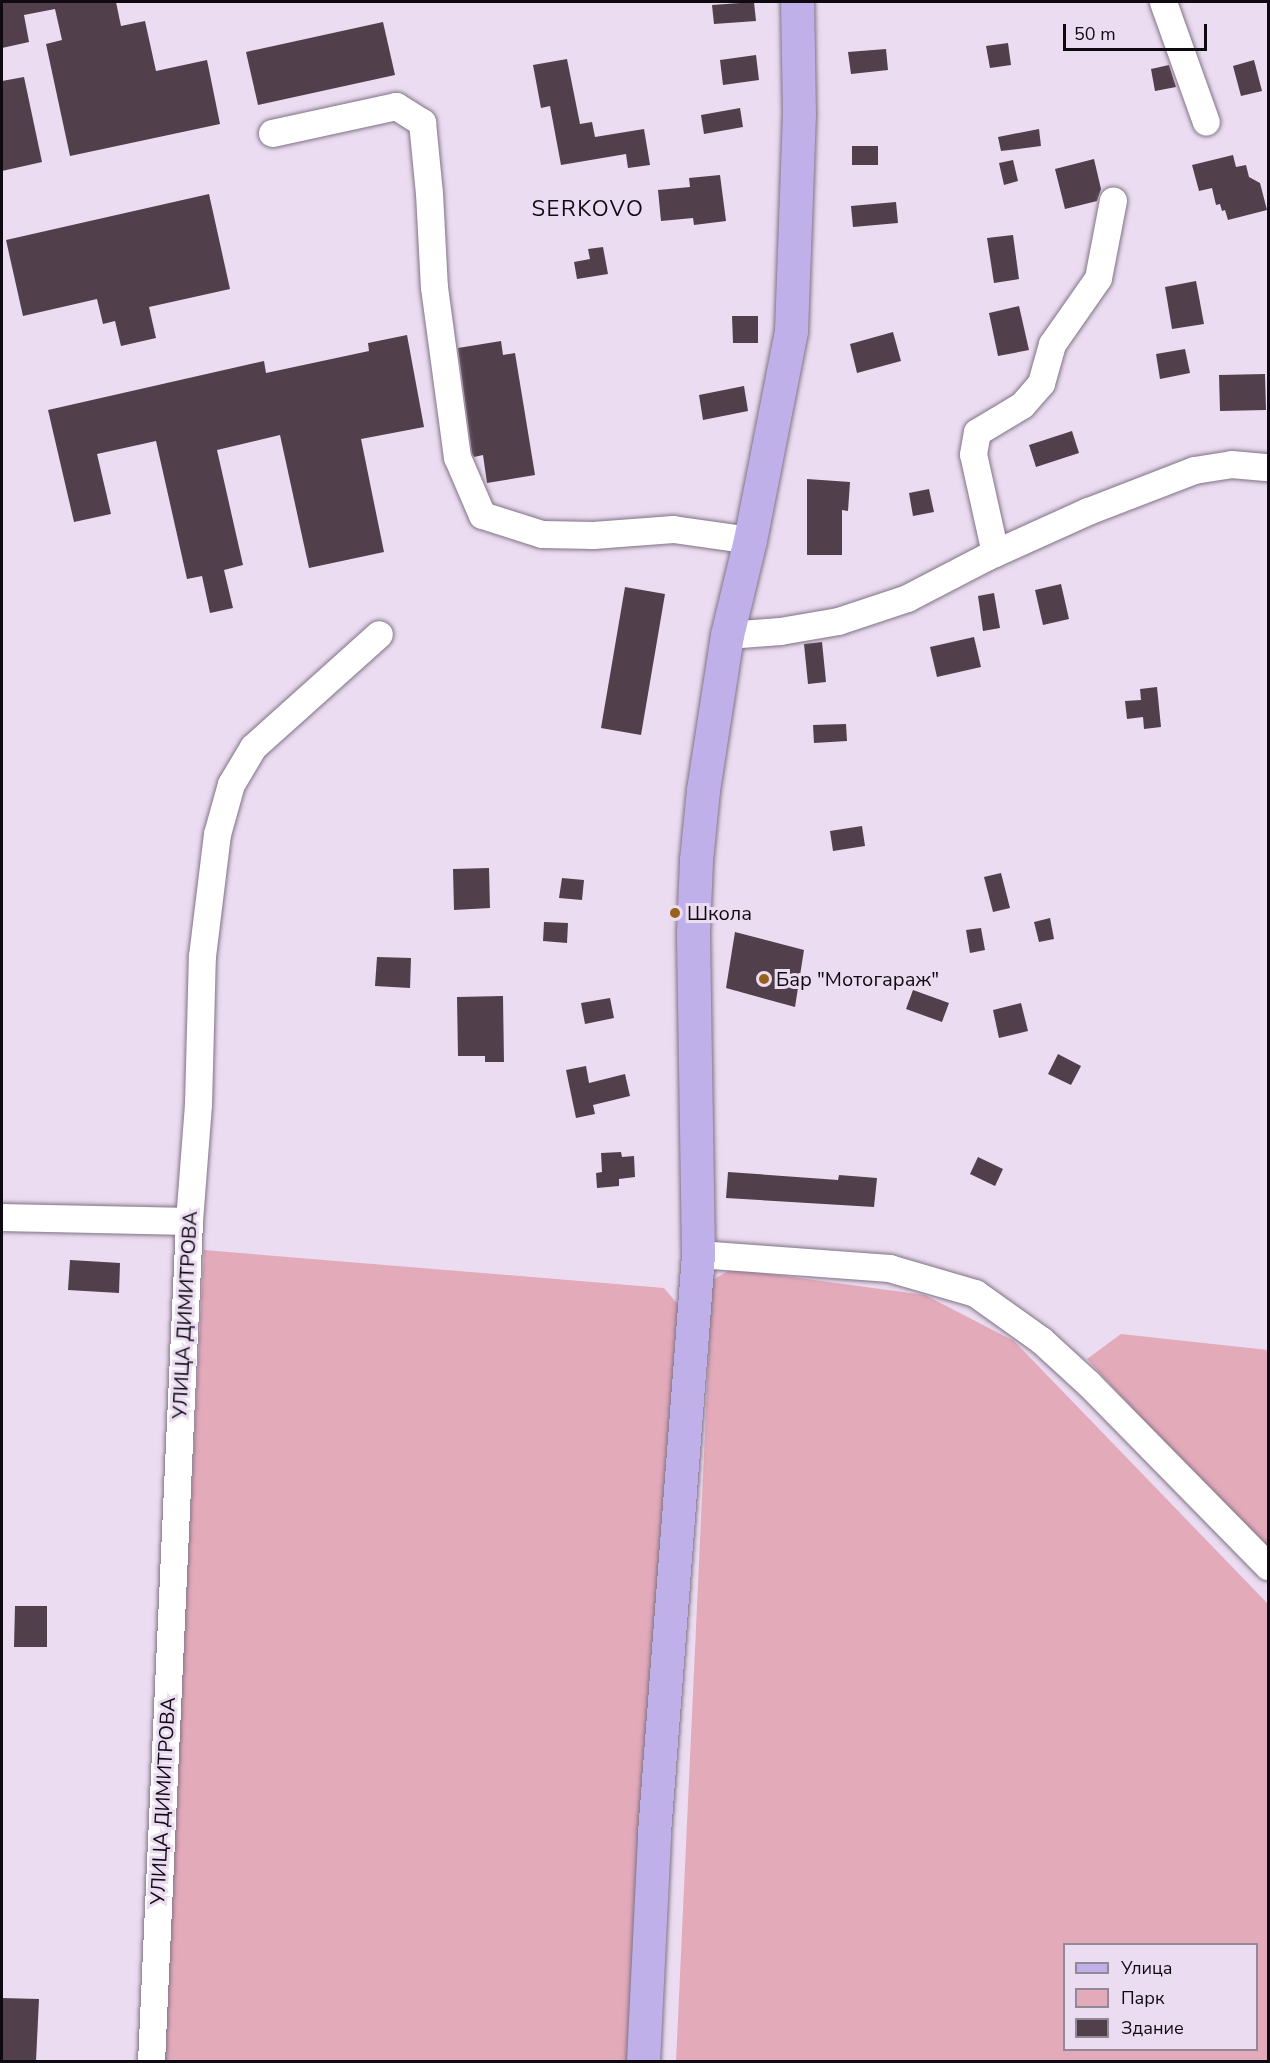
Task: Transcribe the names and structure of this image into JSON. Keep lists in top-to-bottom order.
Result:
{
  "streets": {
    "street": ["УЛИЦА ДИМИТРОВА"]
  },
  "districts": ["SERKOVO"],
  "places": ["Школа", "Бар \"Мотогараж\""],
  "legend": ["Улица", "Парк", "Здание"],
  "scale_bar": "50 m"
}
